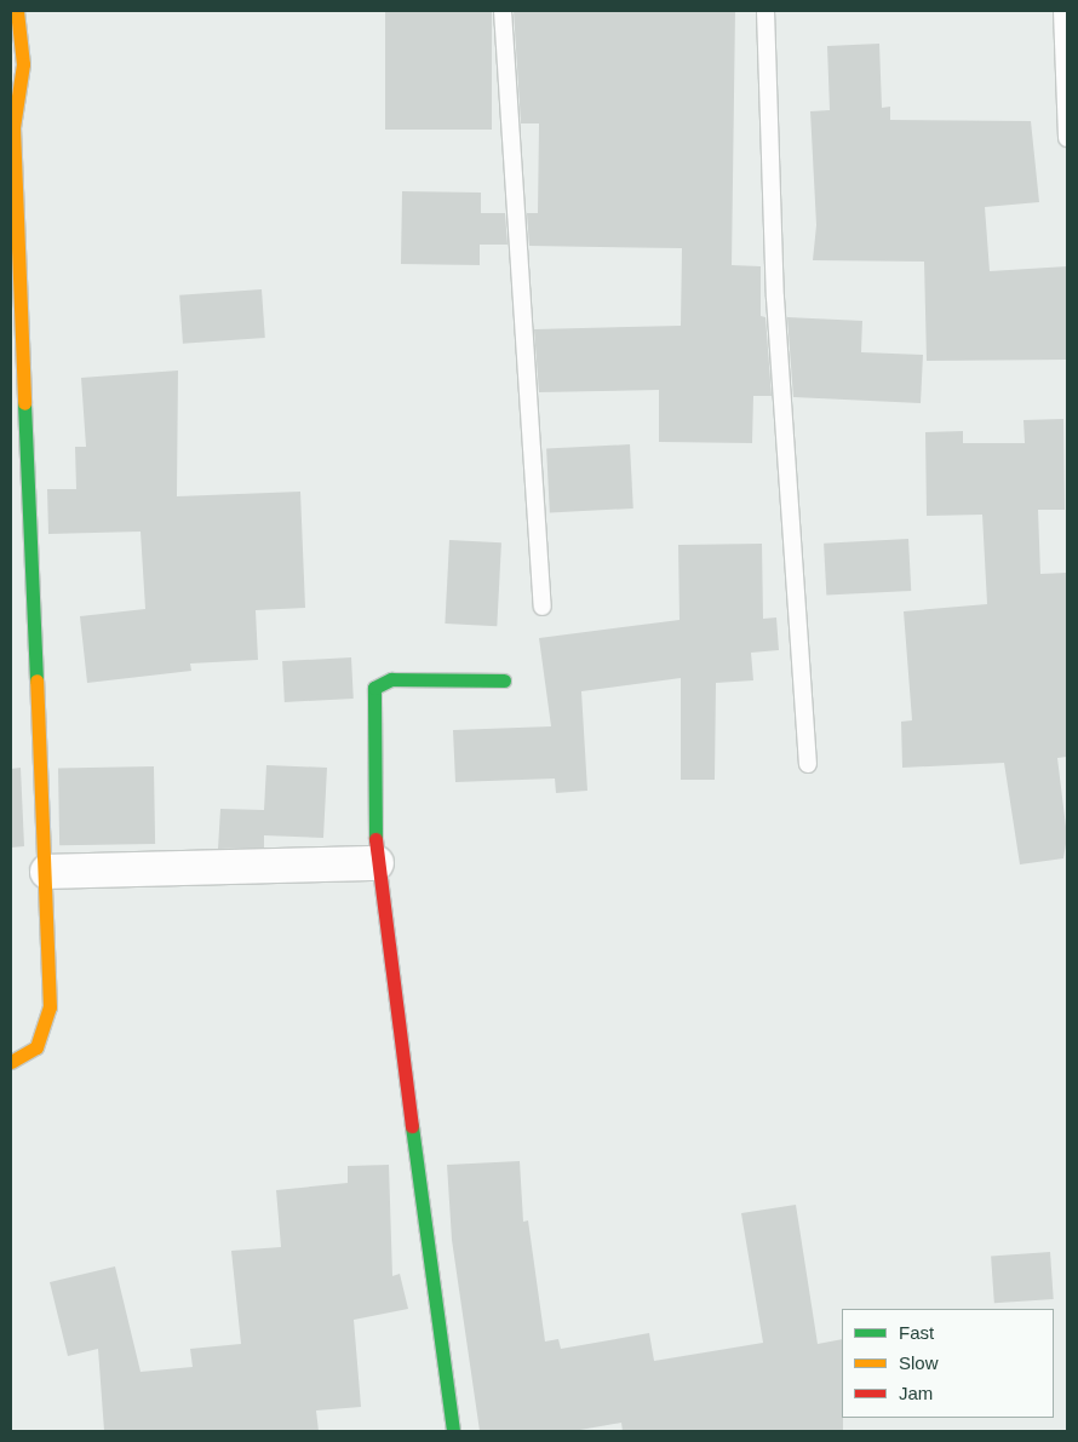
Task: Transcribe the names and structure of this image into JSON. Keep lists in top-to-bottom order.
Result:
{
  "legend": ["Fast", "Slow", "Jam"]
}
